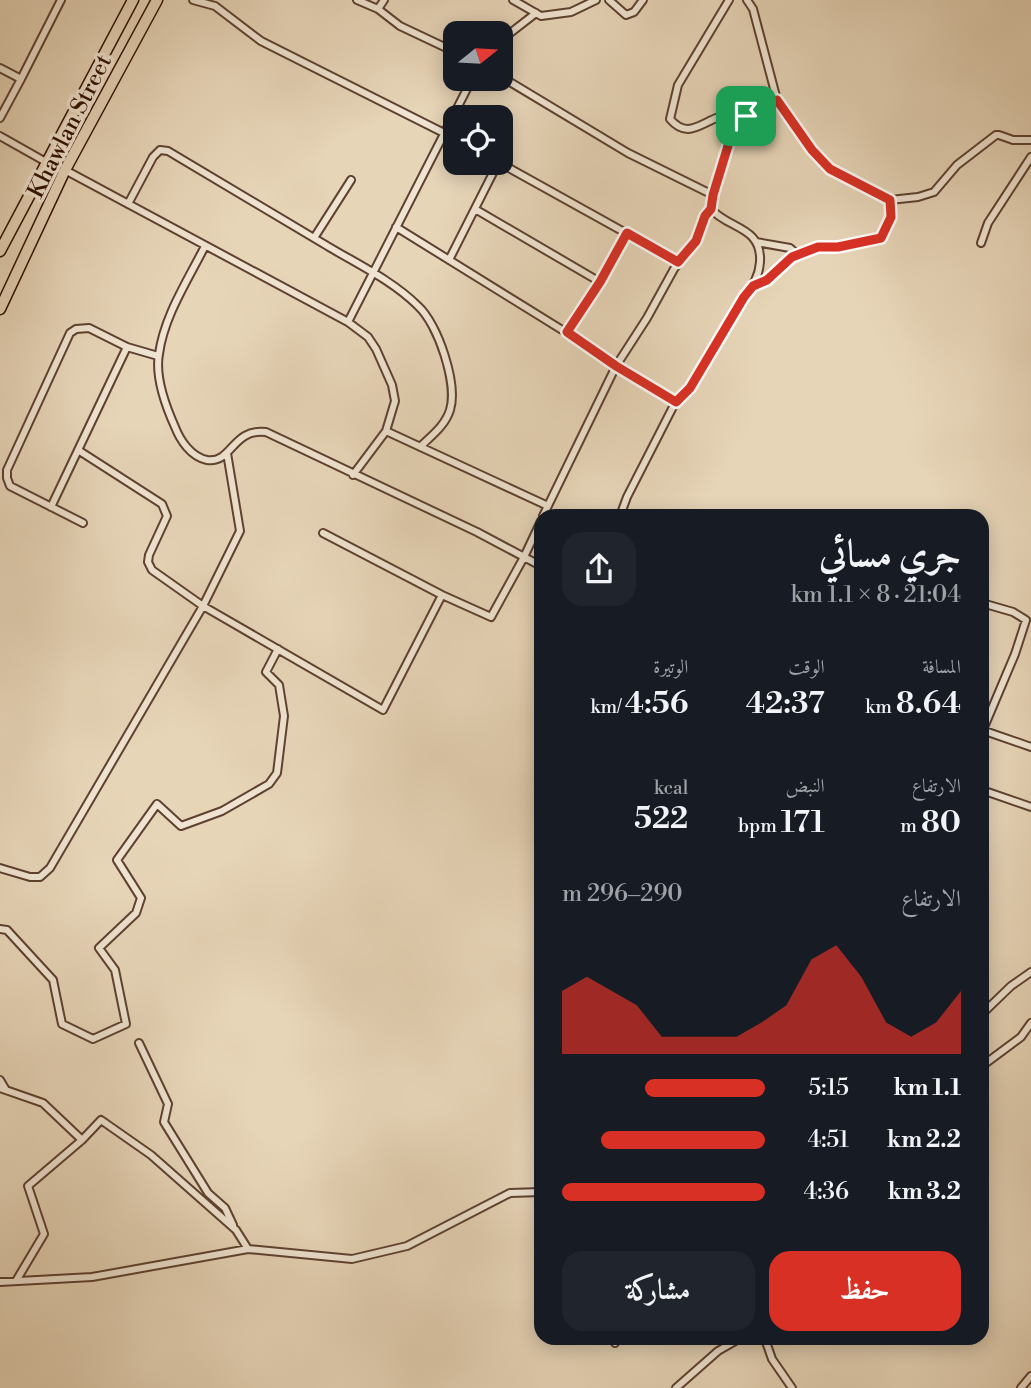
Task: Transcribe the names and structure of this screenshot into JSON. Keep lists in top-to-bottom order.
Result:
{
  "streets": {
    "main road": ["Khawlan Street"]
  },
  "north": "right",
  "page": {
    "heading": ["جري مسائي", "21:04 · 8 × 1.1 km"],
    "stats": [
      ["المسافة", "8.64 km"],
      ["الوقت", "42:37"],
      ["الوتيرة", "4:56 /km"],
      ["الارتفاع", "80 m"],
      ["النبض", "171 bpm"],
      ["kcal", "522"]
    ],
    "chart": ["الارتفاع", "290–296 m"],
    "list": [
      {
        "name": "1.1 km",
        "note": "5:15"
      },
      {
        "name": "2.2 km",
        "note": "4:51"
      },
      {
        "name": "3.2 km",
        "note": "4:36"
      }
    ],
    "buttons": ["حفظ", "مشاركة"]
  }
}
